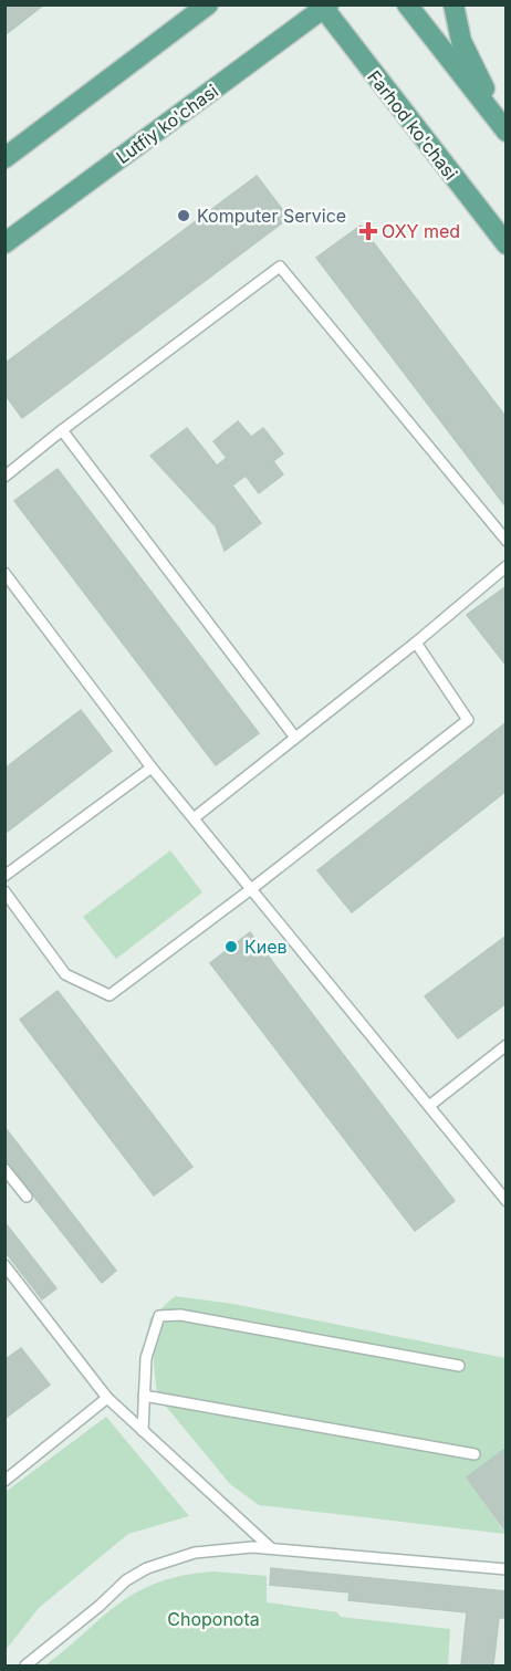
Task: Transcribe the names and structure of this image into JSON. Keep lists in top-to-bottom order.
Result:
{
  "streets": {
    "main road": ["Lutfiy ko'chasi", "Farhod ko'chasi"]
  },
  "crossings": [
    ["Lutfiy ko'chasi", "Farhod ko'chasi"]
  ],
  "parks": ["Choponota"],
  "places": {
    "other": ["Komputer Service", "Киев"],
    "health": ["OXY med"]
  }
}
